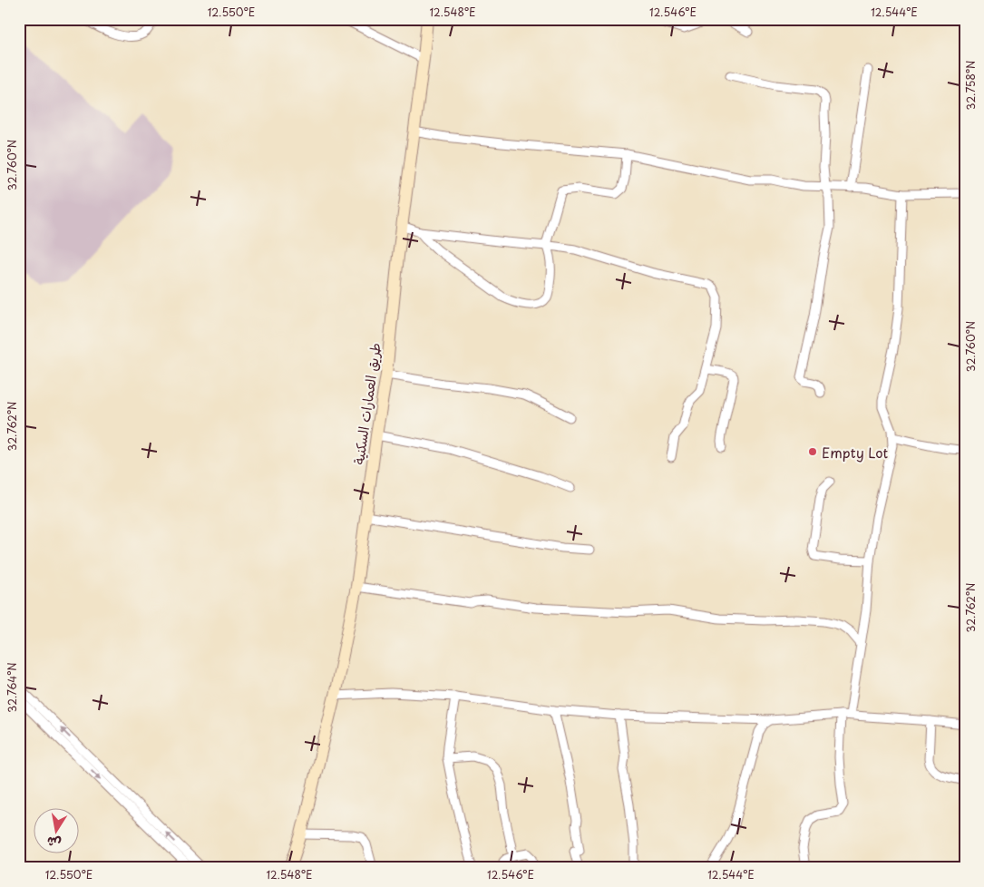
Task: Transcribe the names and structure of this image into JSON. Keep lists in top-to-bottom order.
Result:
{
  "streets": {
    "main road": ["طريق العمارات السكنية"]
  },
  "places": ["Empty Lot"],
  "north": "bottom",
  "coordinates": [
    "12.550°E",
    "12.548°E",
    "12.546°E",
    "12.544°E",
    "32.758°N",
    "32.760°N",
    "32.762°N",
    "32.764°N"
  ]
}
